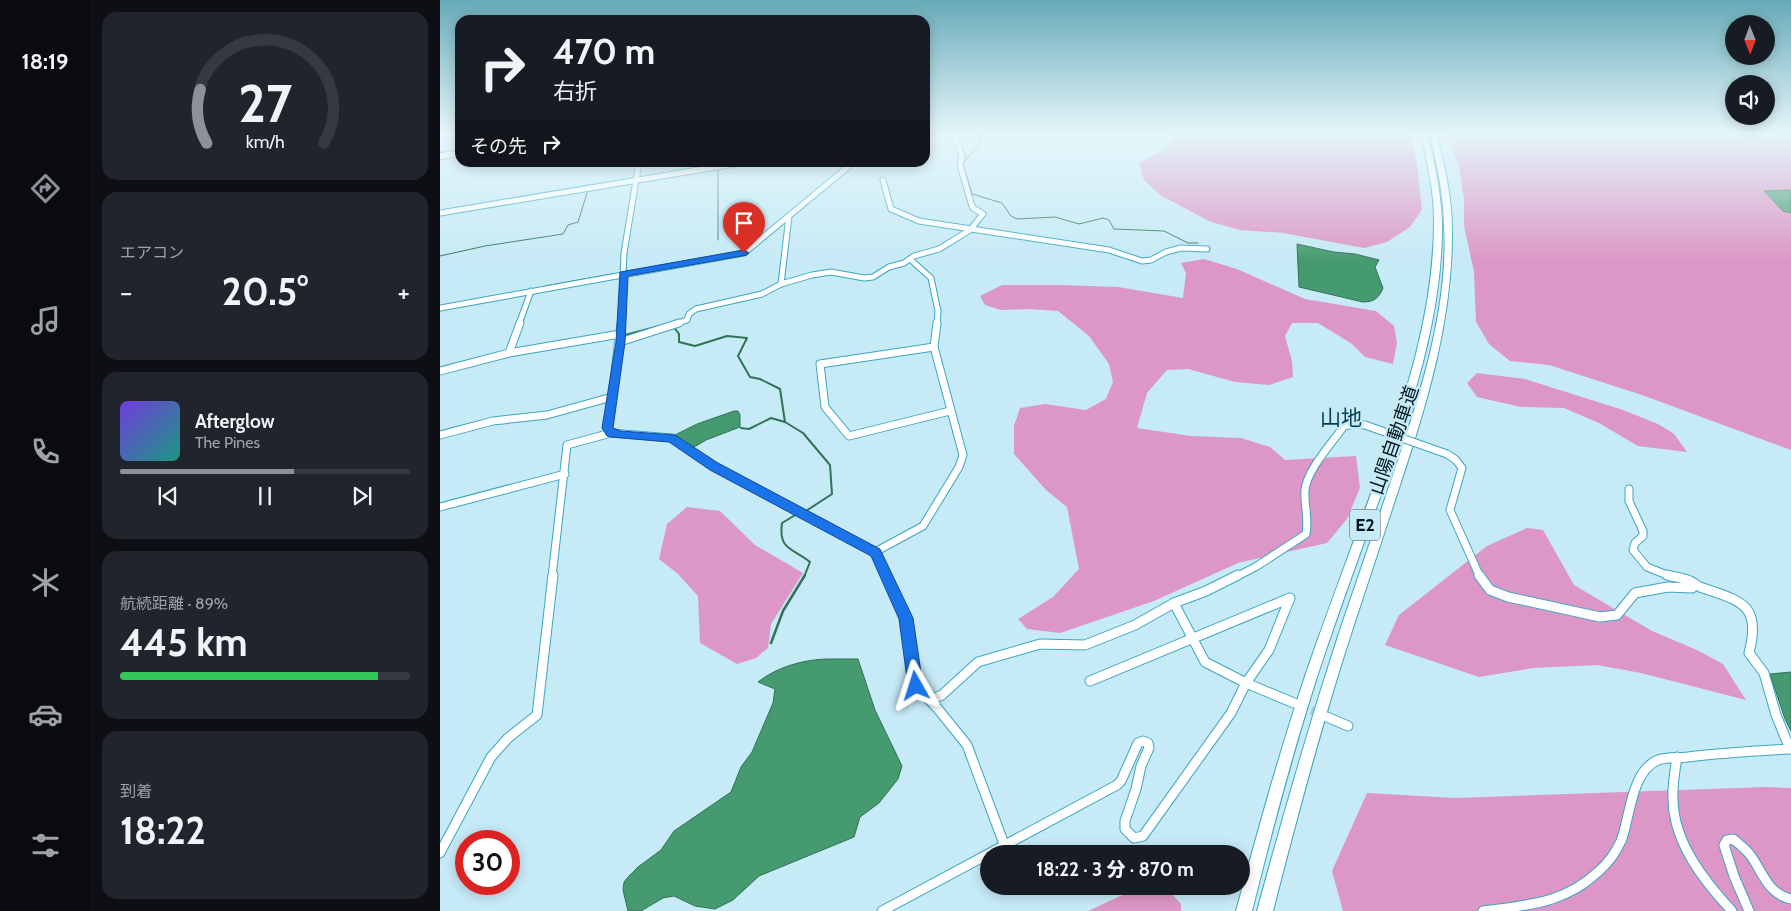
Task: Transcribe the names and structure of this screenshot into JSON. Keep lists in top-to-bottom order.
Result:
{
  "streets": {
    "highway": ["山陽自動車道", "E2"]
  },
  "districts": ["山地"],
  "north": "bottom",
  "page": {
    "tabs": "18:19",
    "turn": ["470 m", "右折"],
    "then": "その先",
    "tile": [
      "エアコン",
      ["航続距離 · 89%", "445 km"],
      ["到着", "18:22"]
    ],
    "heat": ["−", "20.5°", "+"],
    "song": ["Afterglow", "The Pines"],
    "limit": "30",
    "trip": "18:22 · 3 分 · 870 m",
    "gauge": ["27", "km/h"]
  }
}
